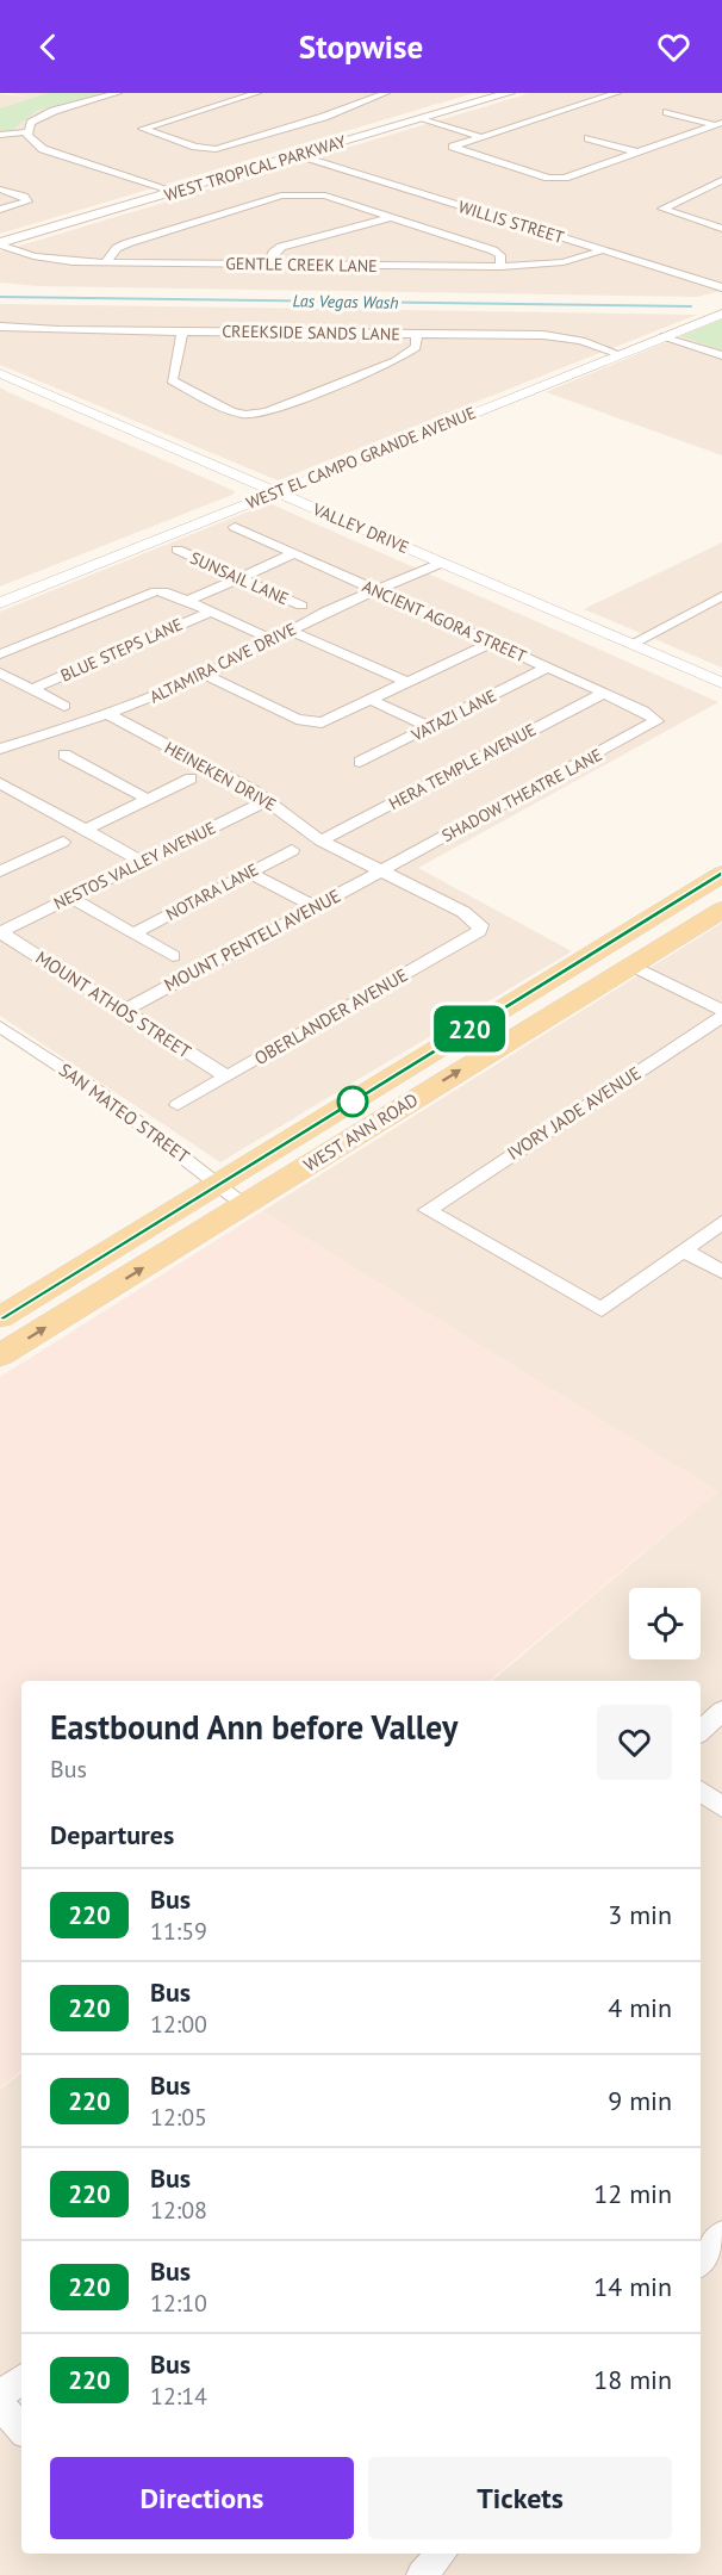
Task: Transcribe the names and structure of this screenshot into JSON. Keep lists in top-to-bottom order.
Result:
{
  "streets": {
    "main road": ["WEST TROPICAL PARKWAY", "WEST ANN ROAD"],
    "street": [
      "WILLIS STREET",
      "GENTLE CREEK LANE",
      "CREEKSIDE SANDS LANE",
      "WEST EL CAMPO GRANDE AVENUE",
      "VALLEY DRIVE",
      "SUNSAIL LANE",
      "ANCIENT AGORA STREET",
      "BLUE STEPS LANE",
      "ALTAMIRA CAVE DRIVE",
      "VATAZI LANE",
      "HERA TEMPLE AVENUE",
      "HEINEKEN DRIVE",
      "SHADOW THEATRE LANE",
      "NESTOS VALLEY AVENUE",
      "NOTARA LANE",
      "MOUNT PENTELI AVENUE",
      "MOUNT ATHOS STREET",
      "OBERLANDER AVENUE",
      "SAN MATEO STREET",
      "IVORY JADE AVENUE"
    ]
  },
  "crossings": [
    ["WEST TROPICAL PARKWAY", "WILLIS STREET"],
    ["WEST TROPICAL PARKWAY", "GENTLE CREEK LANE"],
    ["WILLIS STREET", "GENTLE CREEK LANE"],
    ["CREEKSIDE SANDS LANE", "WEST EL CAMPO GRANDE AVENUE"],
    ["WEST EL CAMPO GRANDE AVENUE", "VALLEY DRIVE"],
    ["VALLEY DRIVE", "ALTAMIRA CAVE DRIVE"],
    ["ANCIENT AGORA STREET", "ALTAMIRA CAVE DRIVE"],
    ["ANCIENT AGORA STREET", "VATAZI LANE"],
    ["ANCIENT AGORA STREET", "HERA TEMPLE AVENUE"],
    ["ANCIENT AGORA STREET", "SHADOW THEATRE LANE"],
    ["ALTAMIRA CAVE DRIVE", "HEINEKEN DRIVE"],
    ["HERA TEMPLE AVENUE", "HEINEKEN DRIVE"],
    ["HEINEKEN DRIVE", "SHADOW THEATRE LANE"],
    ["HEINEKEN DRIVE", "NESTOS VALLEY AVENUE"],
    ["HEINEKEN DRIVE", "MOUNT PENTELI AVENUE"],
    ["HEINEKEN DRIVE", "OBERLANDER AVENUE"],
    ["SHADOW THEATRE LANE", "MOUNT PENTELI AVENUE"],
    ["NESTOS VALLEY AVENUE", "MOUNT ATHOS STREET"],
    ["MOUNT PENTELI AVENUE", "MOUNT ATHOS STREET"],
    ["MOUNT ATHOS STREET", "OBERLANDER AVENUE"],
    ["SAN MATEO STREET", "WEST ANN ROAD"]
  ],
  "water": ["Las Vegas Wash"],
  "lines": ["bus line 220"],
  "page": {
    "header": "Stopwise",
    "on_map": "220",
    "heading": [
      ["Eastbound Ann before Valley", "Bus"],
      "Departures"
    ],
    "list": [
      {
        "mark": "220",
        "name": "Bus",
        "note": "11:59",
        "value": "3 min"
      },
      {
        "mark": "220",
        "name": "Bus",
        "note": "12:00",
        "value": "4 min"
      },
      {
        "mark": "220",
        "name": "Bus",
        "note": "12:05",
        "value": "9 min"
      },
      {
        "mark": "220",
        "name": "Bus",
        "note": "12:08",
        "value": "12 min"
      },
      {
        "mark": "220",
        "name": "Bus",
        "note": "12:10",
        "value": "14 min"
      },
      {
        "mark": "220",
        "name": "Bus",
        "note": "12:14",
        "value": "18 min"
      }
    ],
    "buttons": ["Directions", "Tickets"]
  }
}
